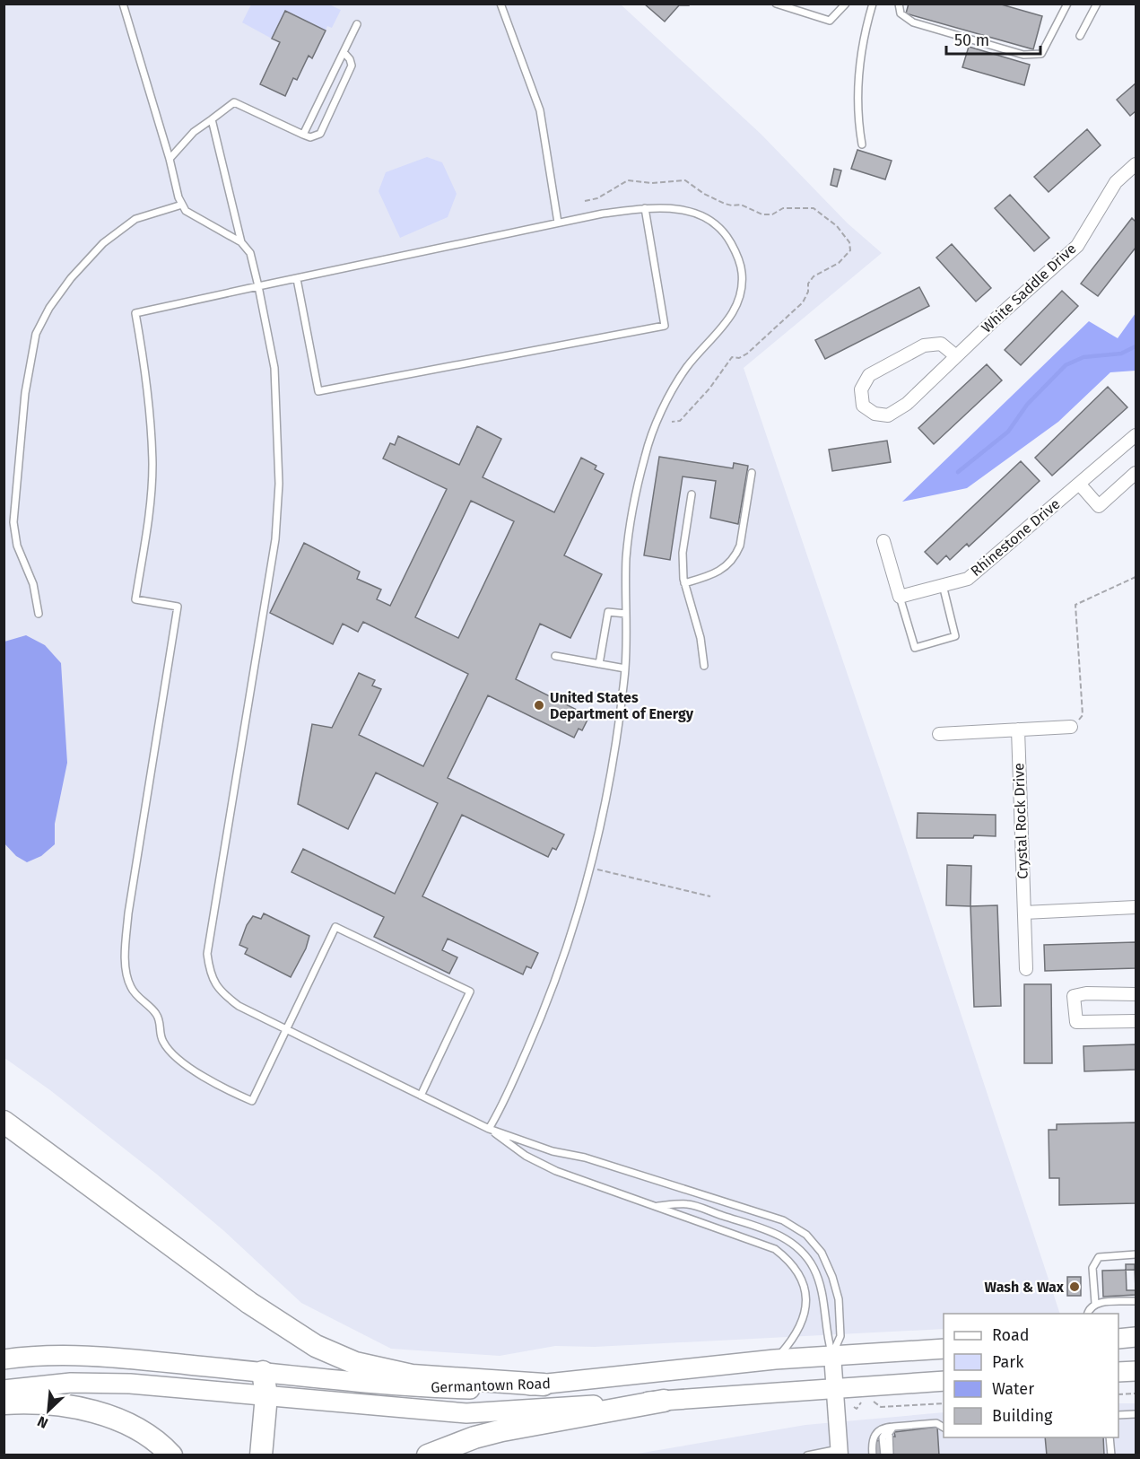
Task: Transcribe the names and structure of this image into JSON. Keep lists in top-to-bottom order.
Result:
{
  "streets": {
    "main road": ["Germantown Road"],
    "street": ["White Saddle Drive", "Rhinestone Drive", "Crystal Rock Drive"]
  },
  "places": ["United States Department of Energy", "Wash & Wax"],
  "legend": [
    "Road",
    "Park",
    "Water",
    "Building"
  ],
  "scale_bar": "50 m",
  "north": "bottom left"
}
